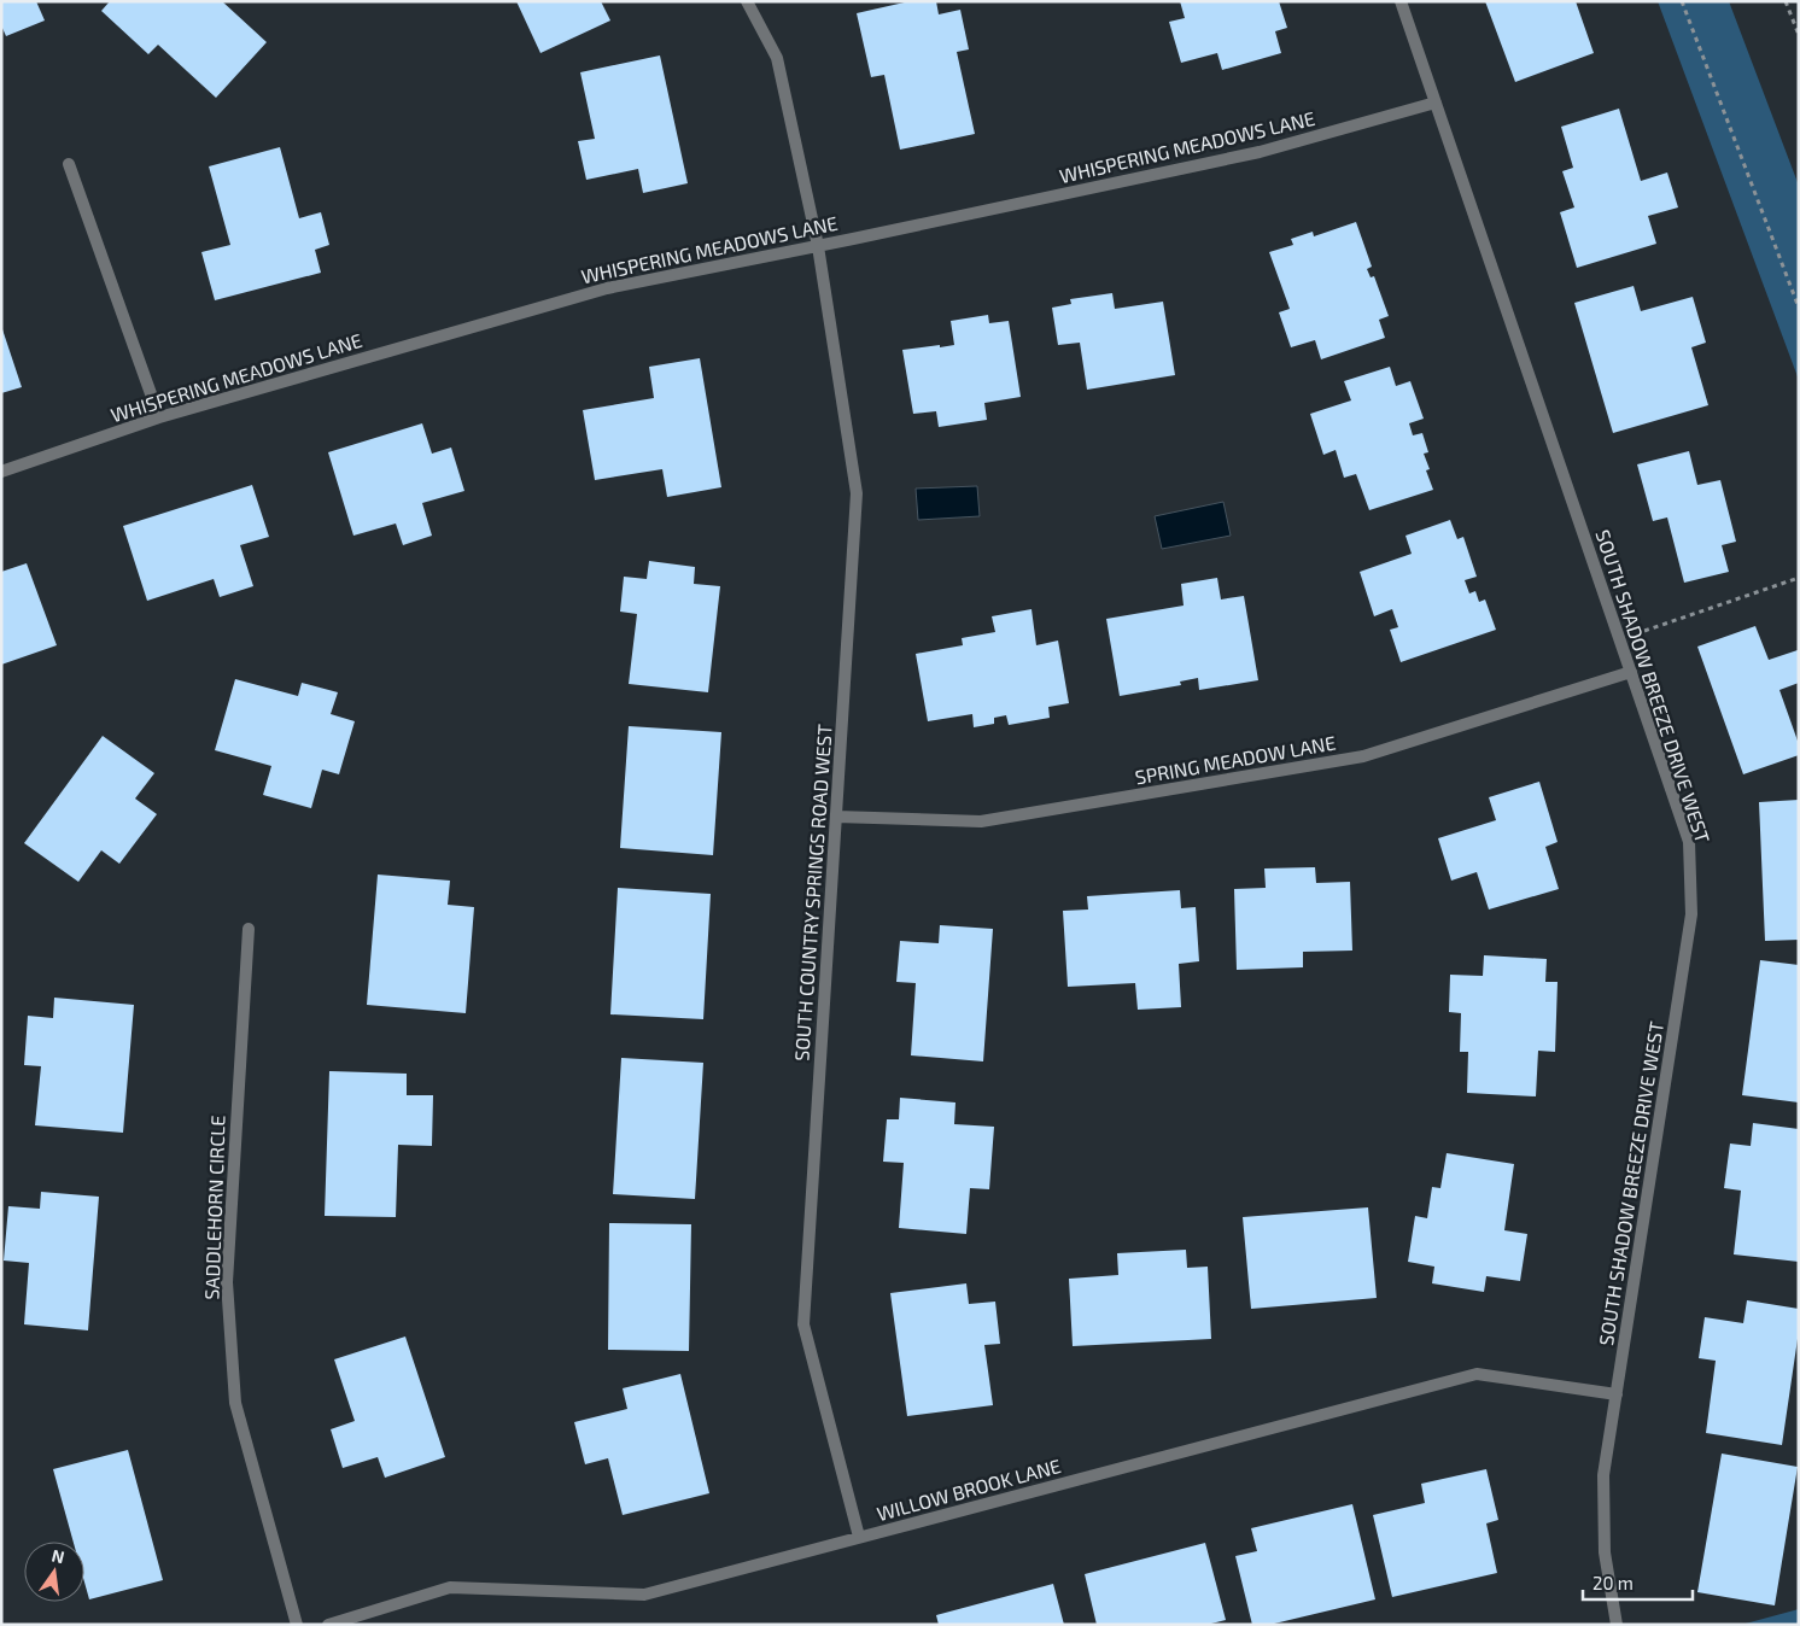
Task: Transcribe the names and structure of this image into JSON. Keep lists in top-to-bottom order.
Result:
{
  "streets": {
    "street": [
      "WHISPERING MEADOWS LANE",
      "SOUTH SHADOW BREEZE DRIVE WEST",
      "SPRING MEADOW LANE",
      "SOUTH COUNTRY SPRINGS ROAD WEST",
      "SADDLEHORN CIRCLE",
      "WILLOW BROOK LANE"
    ]
  },
  "crossings": [
    ["WHISPERING MEADOWS LANE", "SOUTH SHADOW BREEZE DRIVE WEST"],
    ["WHISPERING MEADOWS LANE", "SOUTH COUNTRY SPRINGS ROAD WEST"],
    ["SOUTH SHADOW BREEZE DRIVE WEST", "SPRING MEADOW LANE"],
    ["SOUTH SHADOW BREEZE DRIVE WEST", "WILLOW BROOK LANE"],
    ["SPRING MEADOW LANE", "SOUTH COUNTRY SPRINGS ROAD WEST"],
    ["SOUTH COUNTRY SPRINGS ROAD WEST", "WILLOW BROOK LANE"]
  ],
  "scale_bar": "20 m",
  "north": "top"
}
